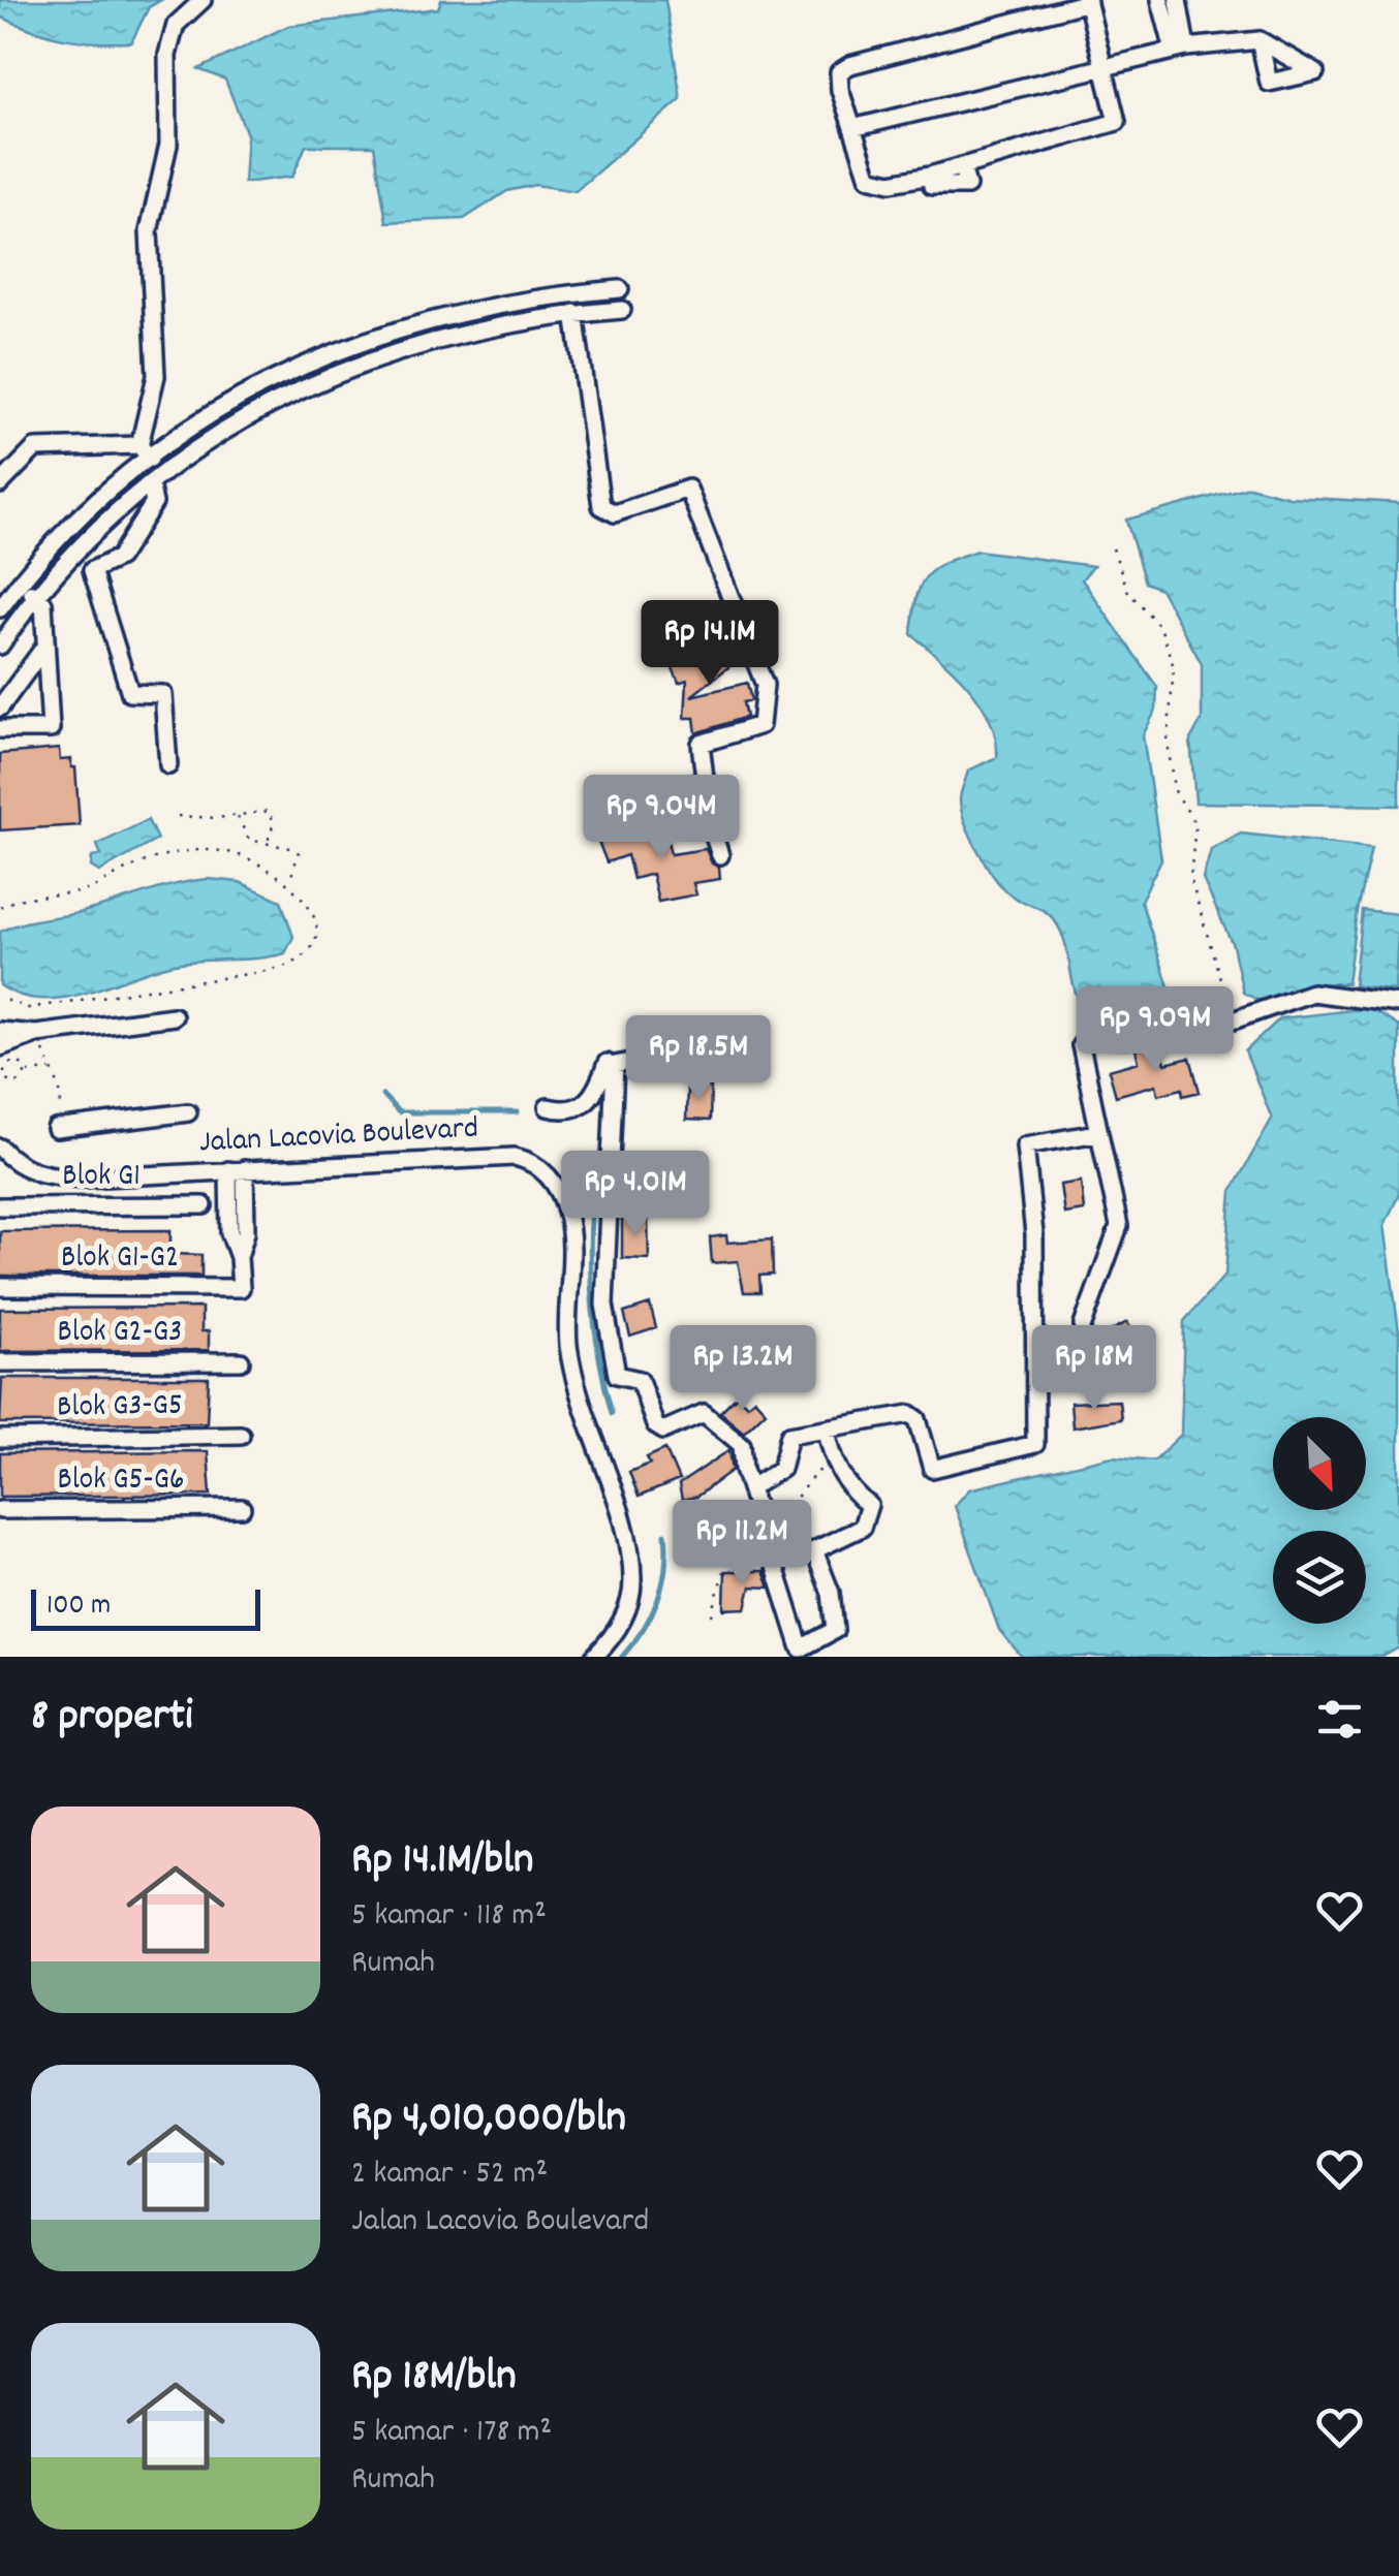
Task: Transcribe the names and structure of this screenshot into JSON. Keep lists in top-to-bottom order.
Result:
{
  "streets": {
    "street": [
      "Jalan Lacovia Boulevard",
      "Blok G1",
      "Blok G1-G2",
      "Blok G2-G3",
      "Blok G3-G5",
      "Blok G5-G6"
    ]
  },
  "crossings": [
    ["Jalan Lacovia Boulevard", "Blok G1-G2"]
  ],
  "scale_bar": "100 m",
  "north": "bottom right",
  "page": {
    "price": [
      "Rp 14.1M",
      "Rp 9.04M",
      "Rp 9.09M",
      "Rp 18.5M",
      "Rp 4.01M",
      "Rp 13.2M",
      "Rp 18M",
      "Rp 11.2M"
    ],
    "scale": "100 m",
    "heading": "8 properti",
    "list": [
      {
        "name": "Rp 14.1M/bln",
        "note": "5 kamar · 118 m² · Rumah"
      },
      {
        "name": "Rp 4,010,000/bln",
        "note": "2 kamar · 52 m² · Jalan Lacovia Boulevard"
      },
      {
        "name": "Rp 18M/bln",
        "note": "5 kamar · 178 m² · Rumah"
      }
    ]
  }
}
